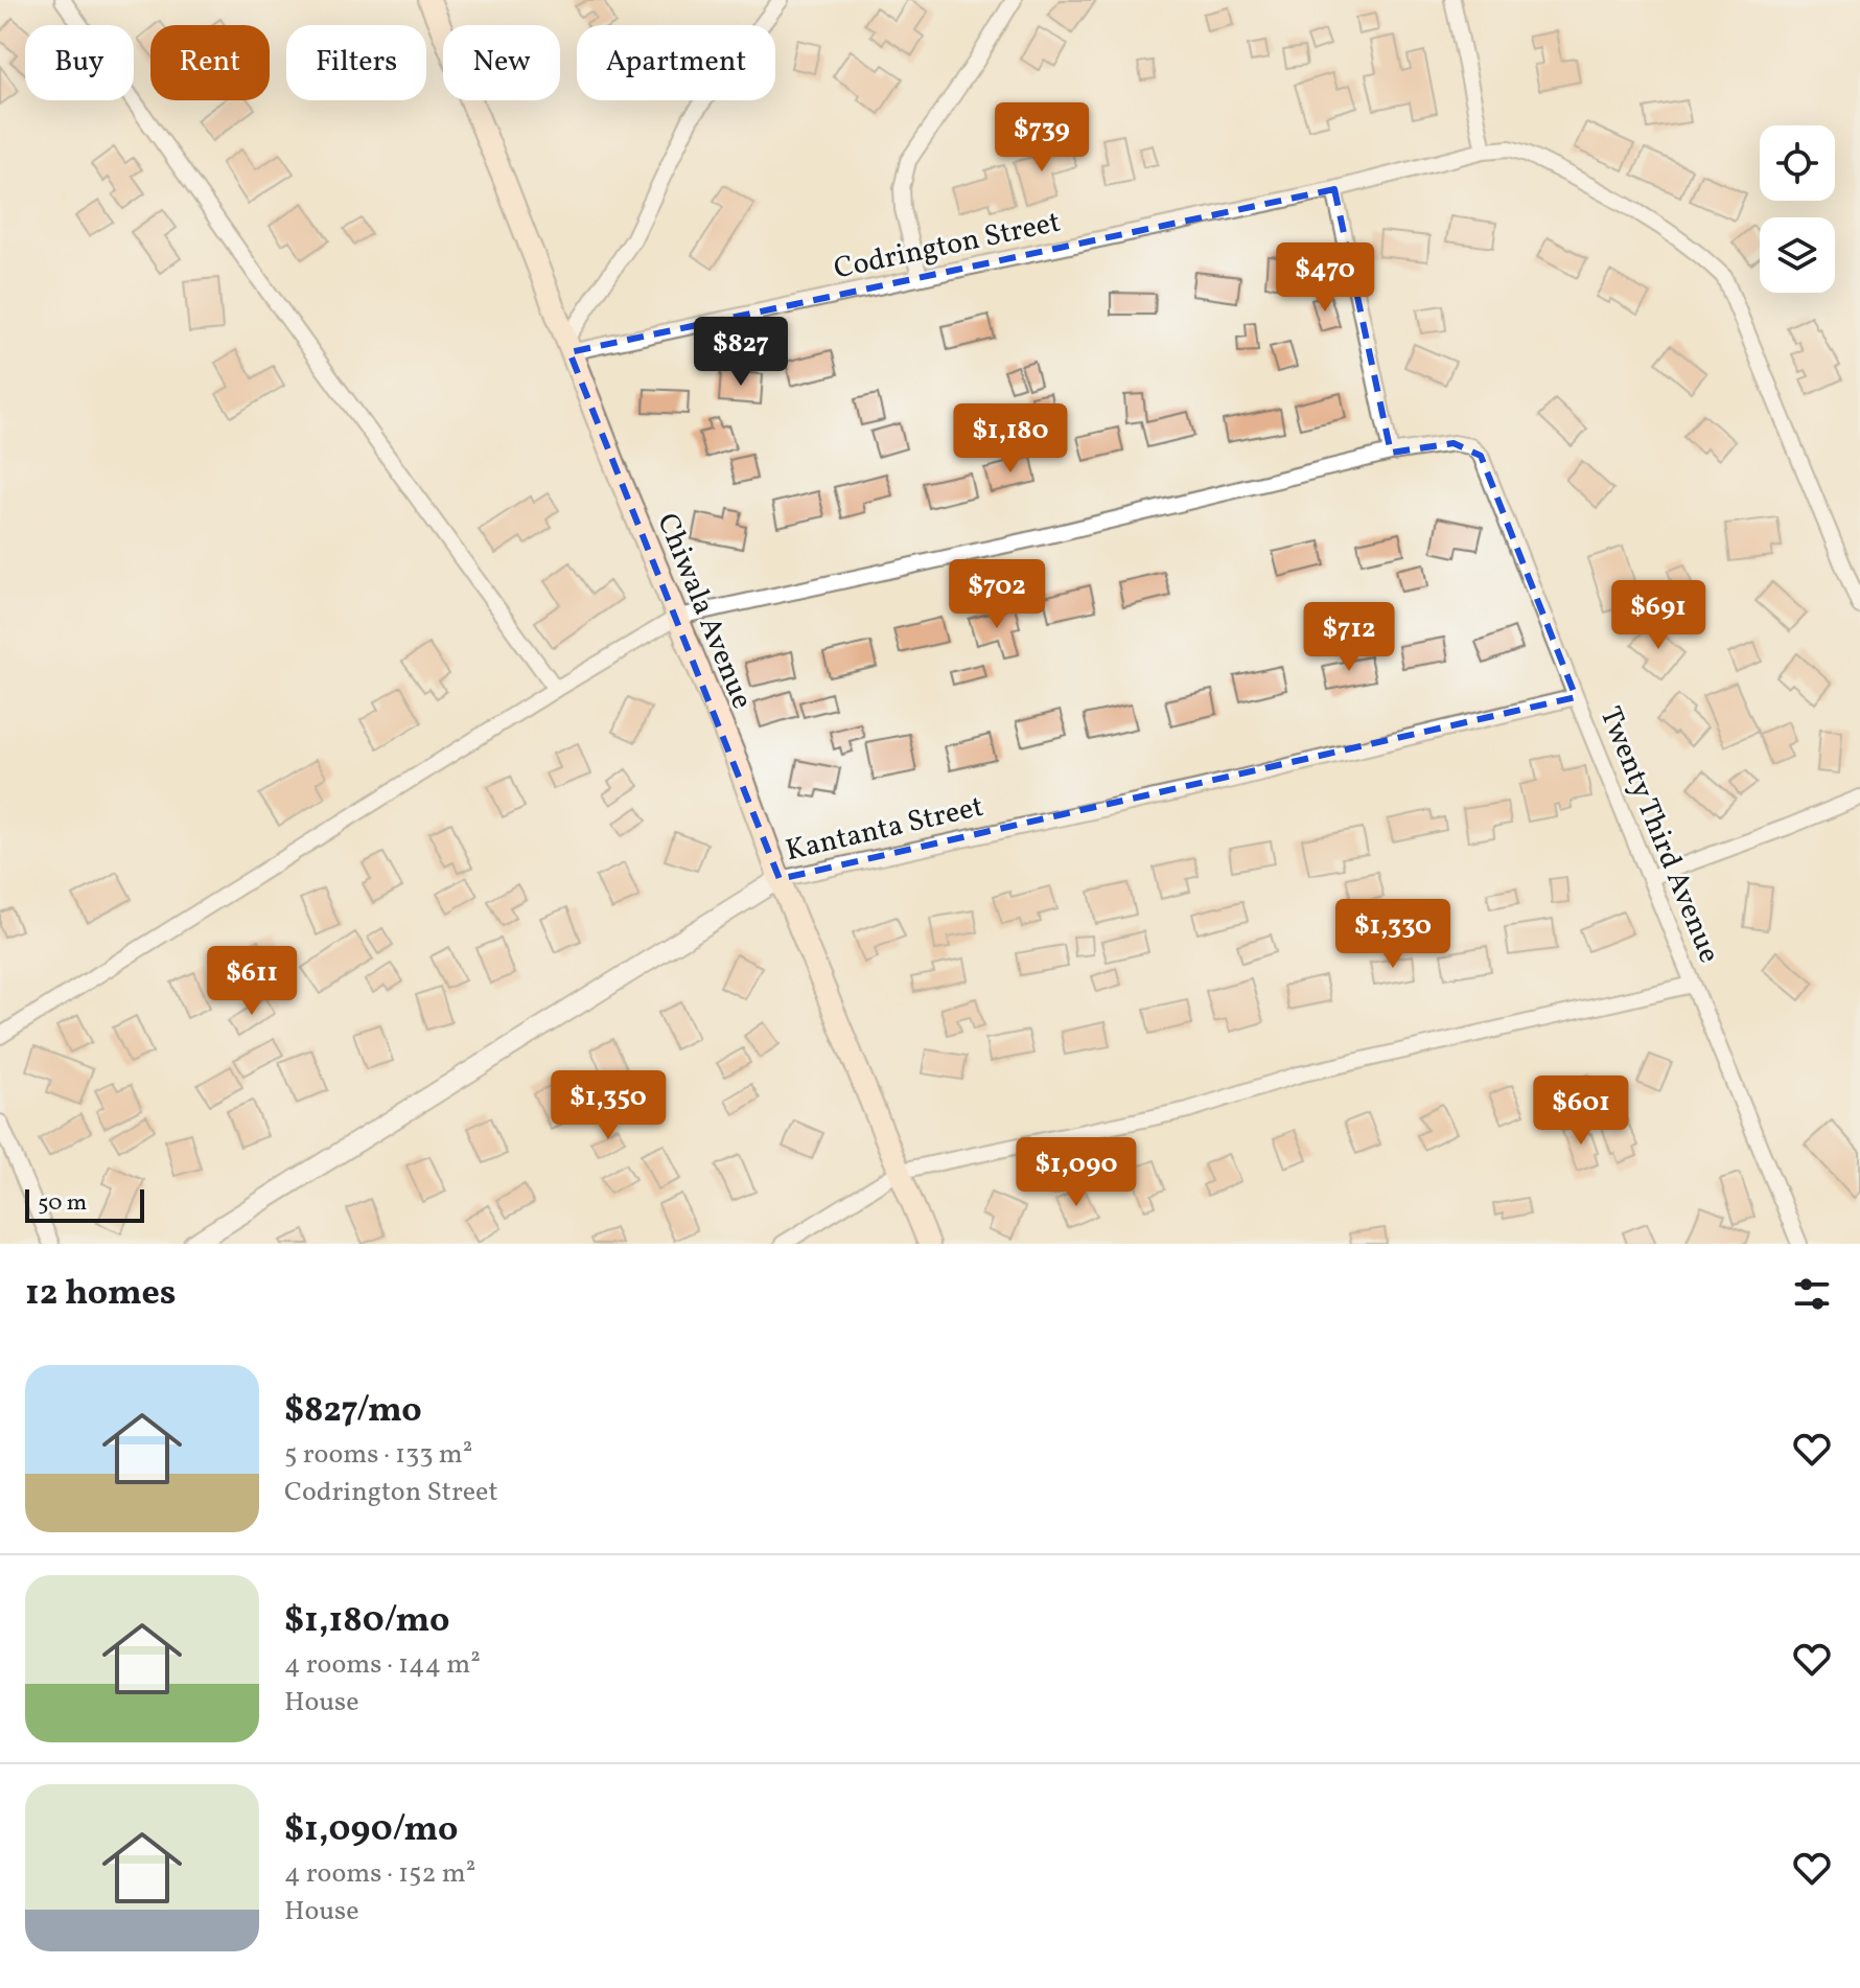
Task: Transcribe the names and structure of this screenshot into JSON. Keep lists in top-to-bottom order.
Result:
{
  "streets": {
    "main road": ["Chiwala Avenue"],
    "street": ["Codrington Street", "Kantanta Street", "Twenty Third Avenue"]
  },
  "crossings": [
    ["Codrington Street", "Chiwala Avenue"],
    ["Chiwala Avenue", "Kantanta Street"],
    ["Kantanta Street", "Twenty Third Avenue"]
  ],
  "scale_bar": "50 m",
  "page": {
    "chip": [
      "Buy",
      "Rent",
      "Filters",
      "New",
      "Apartment"
    ],
    "price": [
      "$739",
      "$470",
      "$827",
      "$1,180",
      "$702",
      "$691",
      "$712",
      "$1,330",
      "$611",
      "$1,350",
      "$601",
      "$1,090"
    ],
    "scale": "50 m",
    "heading": "12 homes",
    "list": [
      {
        "name": "$827/mo",
        "note": "5 rooms · 133 m² · Codrington Street"
      },
      {
        "name": "$1,180/mo",
        "note": "4 rooms · 144 m² · House"
      },
      {
        "name": "$1,090/mo",
        "note": "4 rooms · 152 m² · House"
      }
    ]
  }
}
